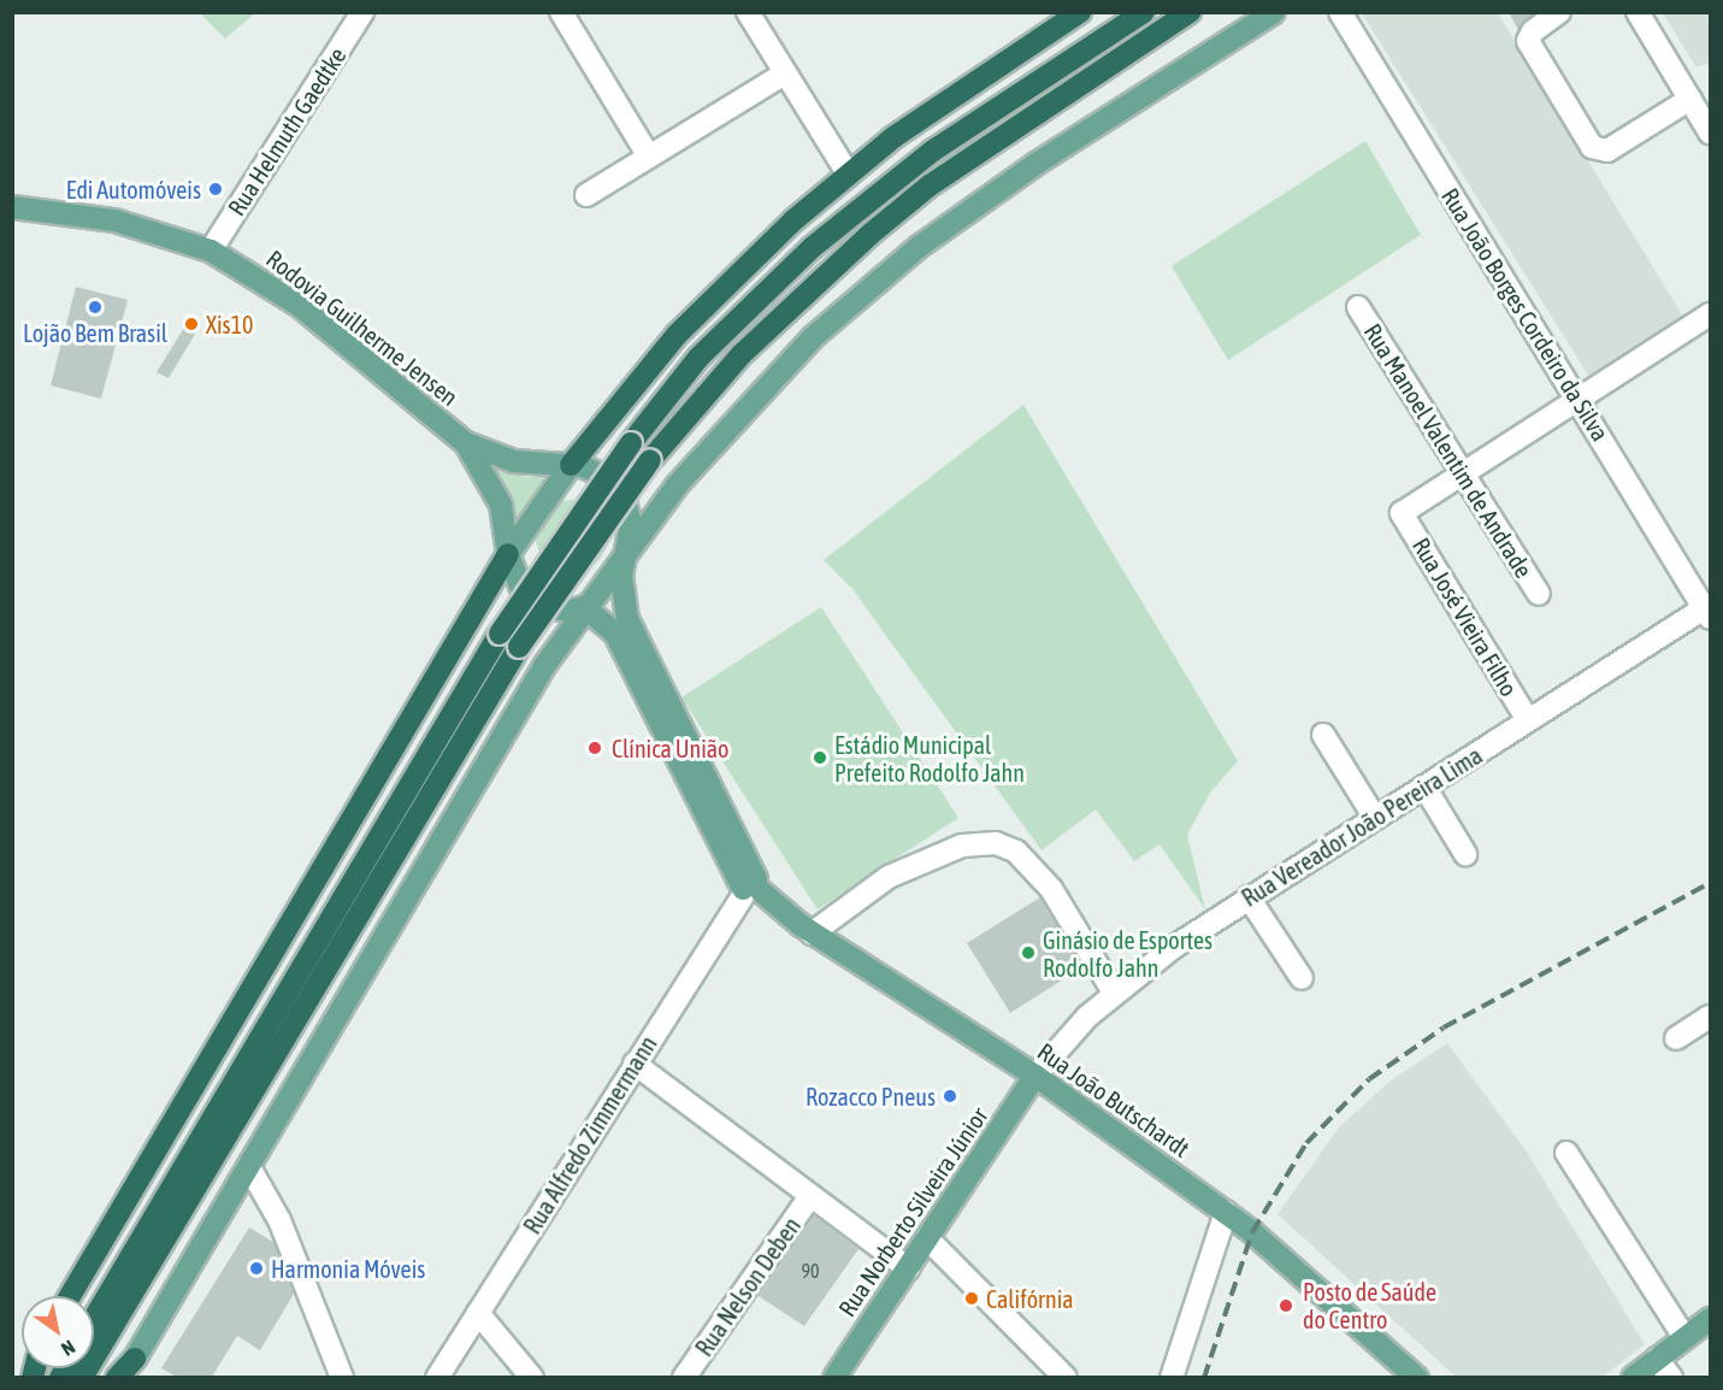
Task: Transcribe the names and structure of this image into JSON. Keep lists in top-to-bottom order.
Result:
{
  "streets": {
    "main road": ["Rodovia Guilherme Jensen", "Rua João Butschardt", "Rua Norberto Silveira Júnior"],
    "street": [
      "Rua Helmuth Gaedtke",
      "Rua João Borges Cordeiro da Silva",
      "Rua Manoel Valentim de Andrade",
      "Rua José Vieira Filho",
      "Rua Vereador João Pereira Lima",
      "Rua Alfredo Zimmermann",
      "Rua Nelson Deben"
    ]
  },
  "crossings": [
    ["Rua Helmuth Gaedtke", "Rodovia Guilherme Jensen"],
    ["Rua João Borges Cordeiro da Silva", "Rua Vereador João Pereira Lima"],
    ["Rodovia Guilherme Jensen", "Rua João Butschardt"],
    ["Rua Manoel Valentim de Andrade", "Rua José Vieira Filho"],
    ["Rua José Vieira Filho", "Rua Vereador João Pereira Lima"],
    ["Rua Vereador João Pereira Lima", "Rua João Butschardt"],
    ["Rua Vereador João Pereira Lima", "Rua Norberto Silveira Júnior"],
    ["Rua João Butschardt", "Rua Alfredo Zimmermann"],
    ["Rua João Butschardt", "Rua Norberto Silveira Júnior"]
  ],
  "places": [
    "Edi Automóveis",
    "Lojão Bem Brasil",
    "Xis10",
    "Clínica União",
    "Estádio Municipal Prefeito Rodolfo Jahn",
    "Ginásio de Esportes Rodolfo Jahn",
    "Rozacco Pneus",
    "Harmonia Móveis",
    "Califórnia",
    "Posto de Saúde do Centro"
  ],
  "house_numbers": ["90"],
  "north": "bottom right"
}
